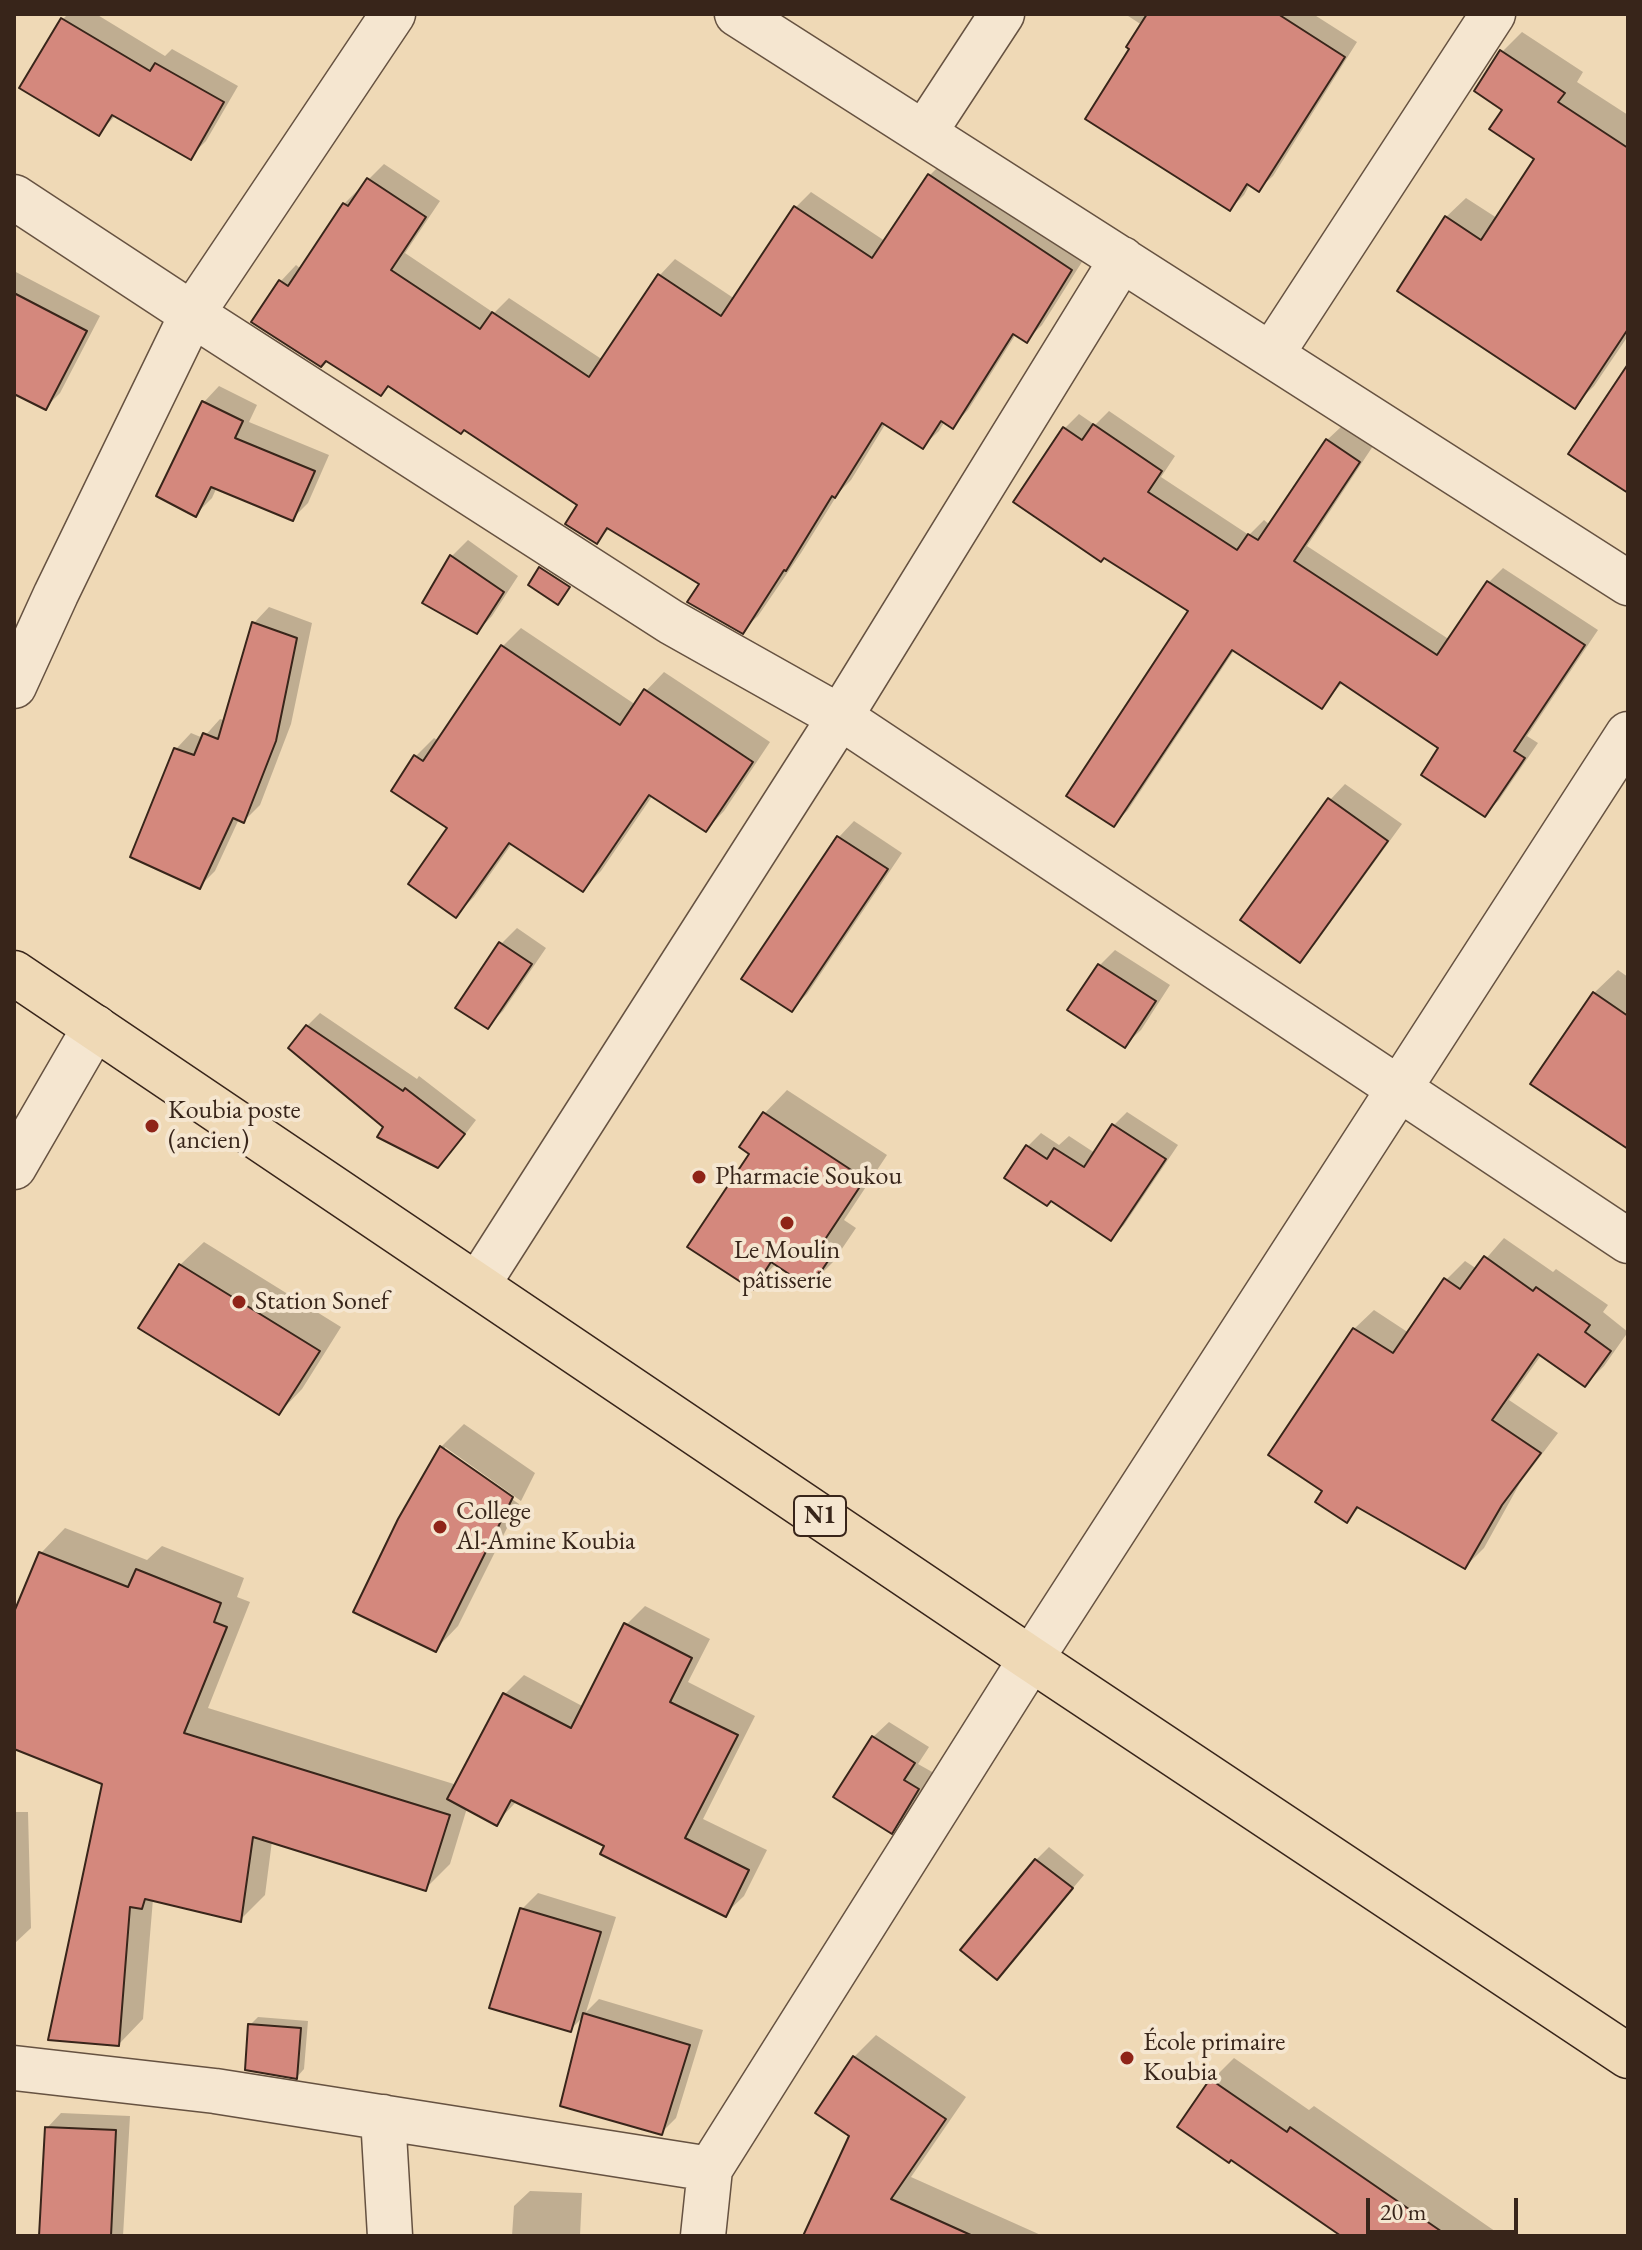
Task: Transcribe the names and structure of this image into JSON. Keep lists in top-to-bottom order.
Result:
{
  "streets": {
    "main road": ["N1"]
  },
  "places": [
    "Koubia poste (ancien)",
    "Pharmacie Soukou",
    "Le Moulin pâtisserie",
    "Station Sonef",
    "College Al-Amine Koubia",
    "École primaire Koubia"
  ],
  "scale_bar": "20 m"
}
